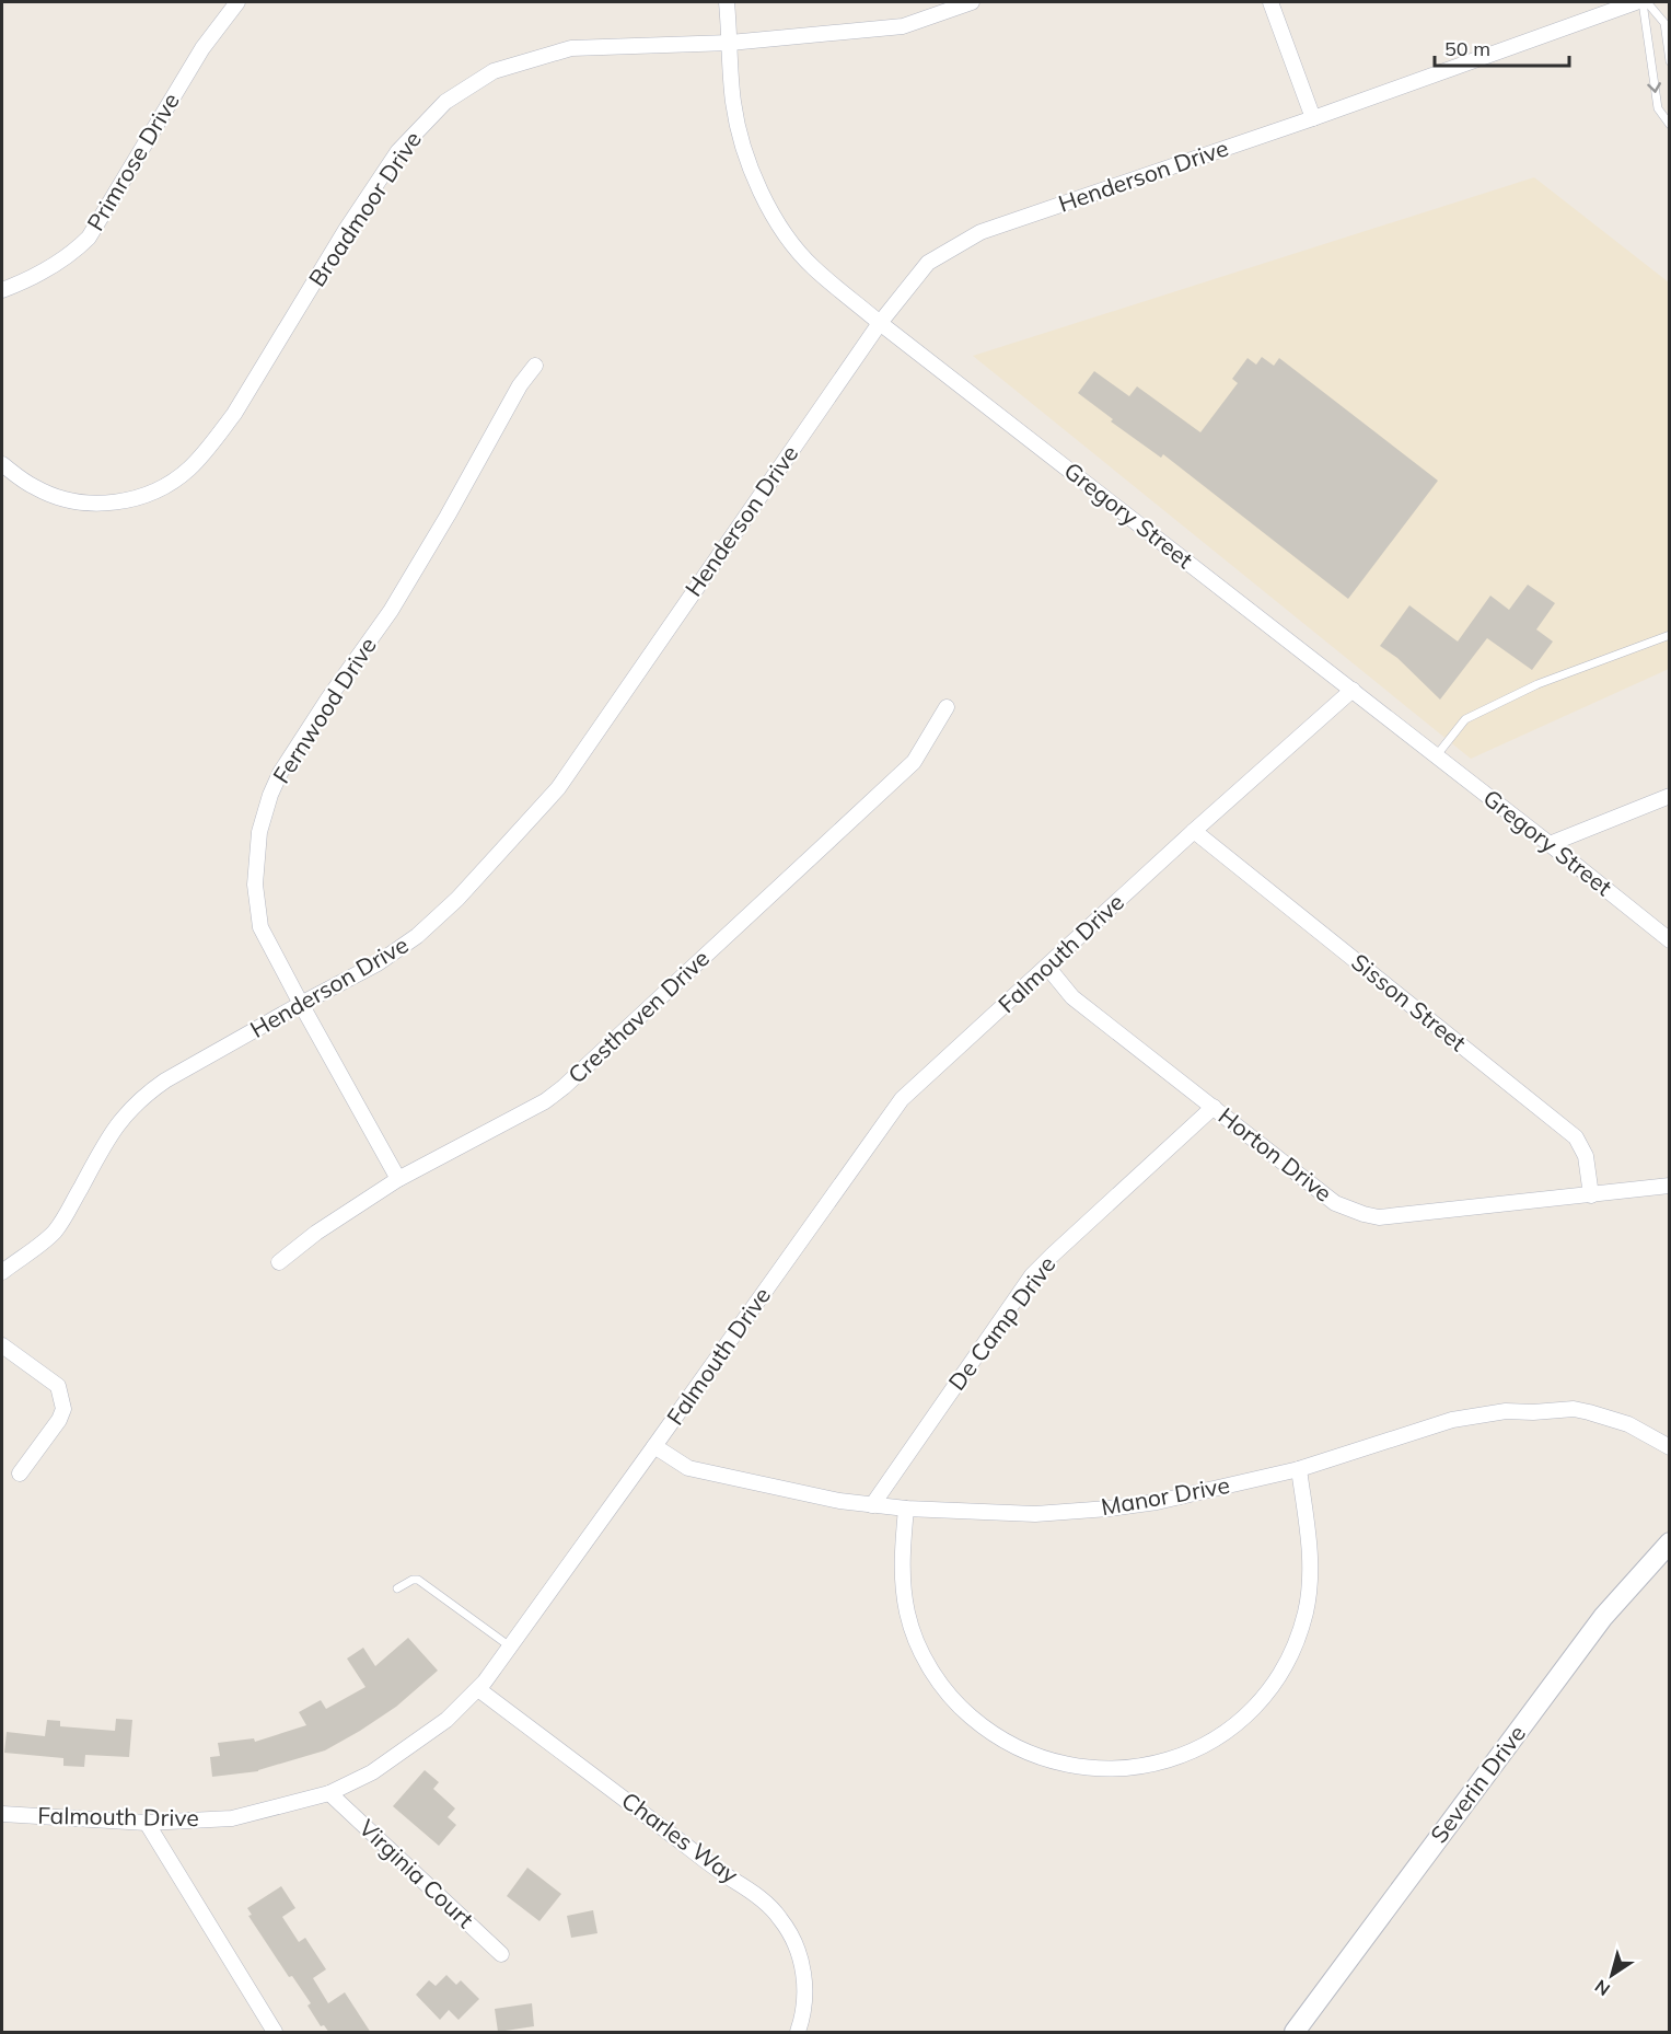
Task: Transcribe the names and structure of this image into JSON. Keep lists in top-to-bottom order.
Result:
{
  "streets": {
    "street": [
      "Primrose Drive",
      "Henderson Drive",
      "Broadmoor Drive",
      "Gregory Street",
      "Fernwood Drive",
      "Falmouth Drive",
      "Sisson Street",
      "Cresthaven Drive",
      "Horton Drive",
      "De Camp Drive",
      "Manor Drive",
      "Severin Drive",
      "Charles Way",
      "Virginia Court"
    ]
  },
  "crossings": [
    ["Henderson Drive", "Gregory Street"],
    ["Henderson Drive", "Fernwood Drive"],
    ["Broadmoor Drive", "Gregory Street"],
    ["Gregory Street", "Falmouth Drive"],
    ["Fernwood Drive", "Cresthaven Drive"],
    ["Falmouth Drive", "Sisson Street"],
    ["Falmouth Drive", "Horton Drive"],
    ["Falmouth Drive", "Manor Drive"],
    ["Falmouth Drive", "Charles Way"],
    ["Falmouth Drive", "Virginia Court"],
    ["Sisson Street", "Horton Drive"],
    ["Horton Drive", "De Camp Drive"],
    ["De Camp Drive", "Manor Drive"]
  ],
  "scale_bar": "50 m",
  "north": "bottom left"
}
